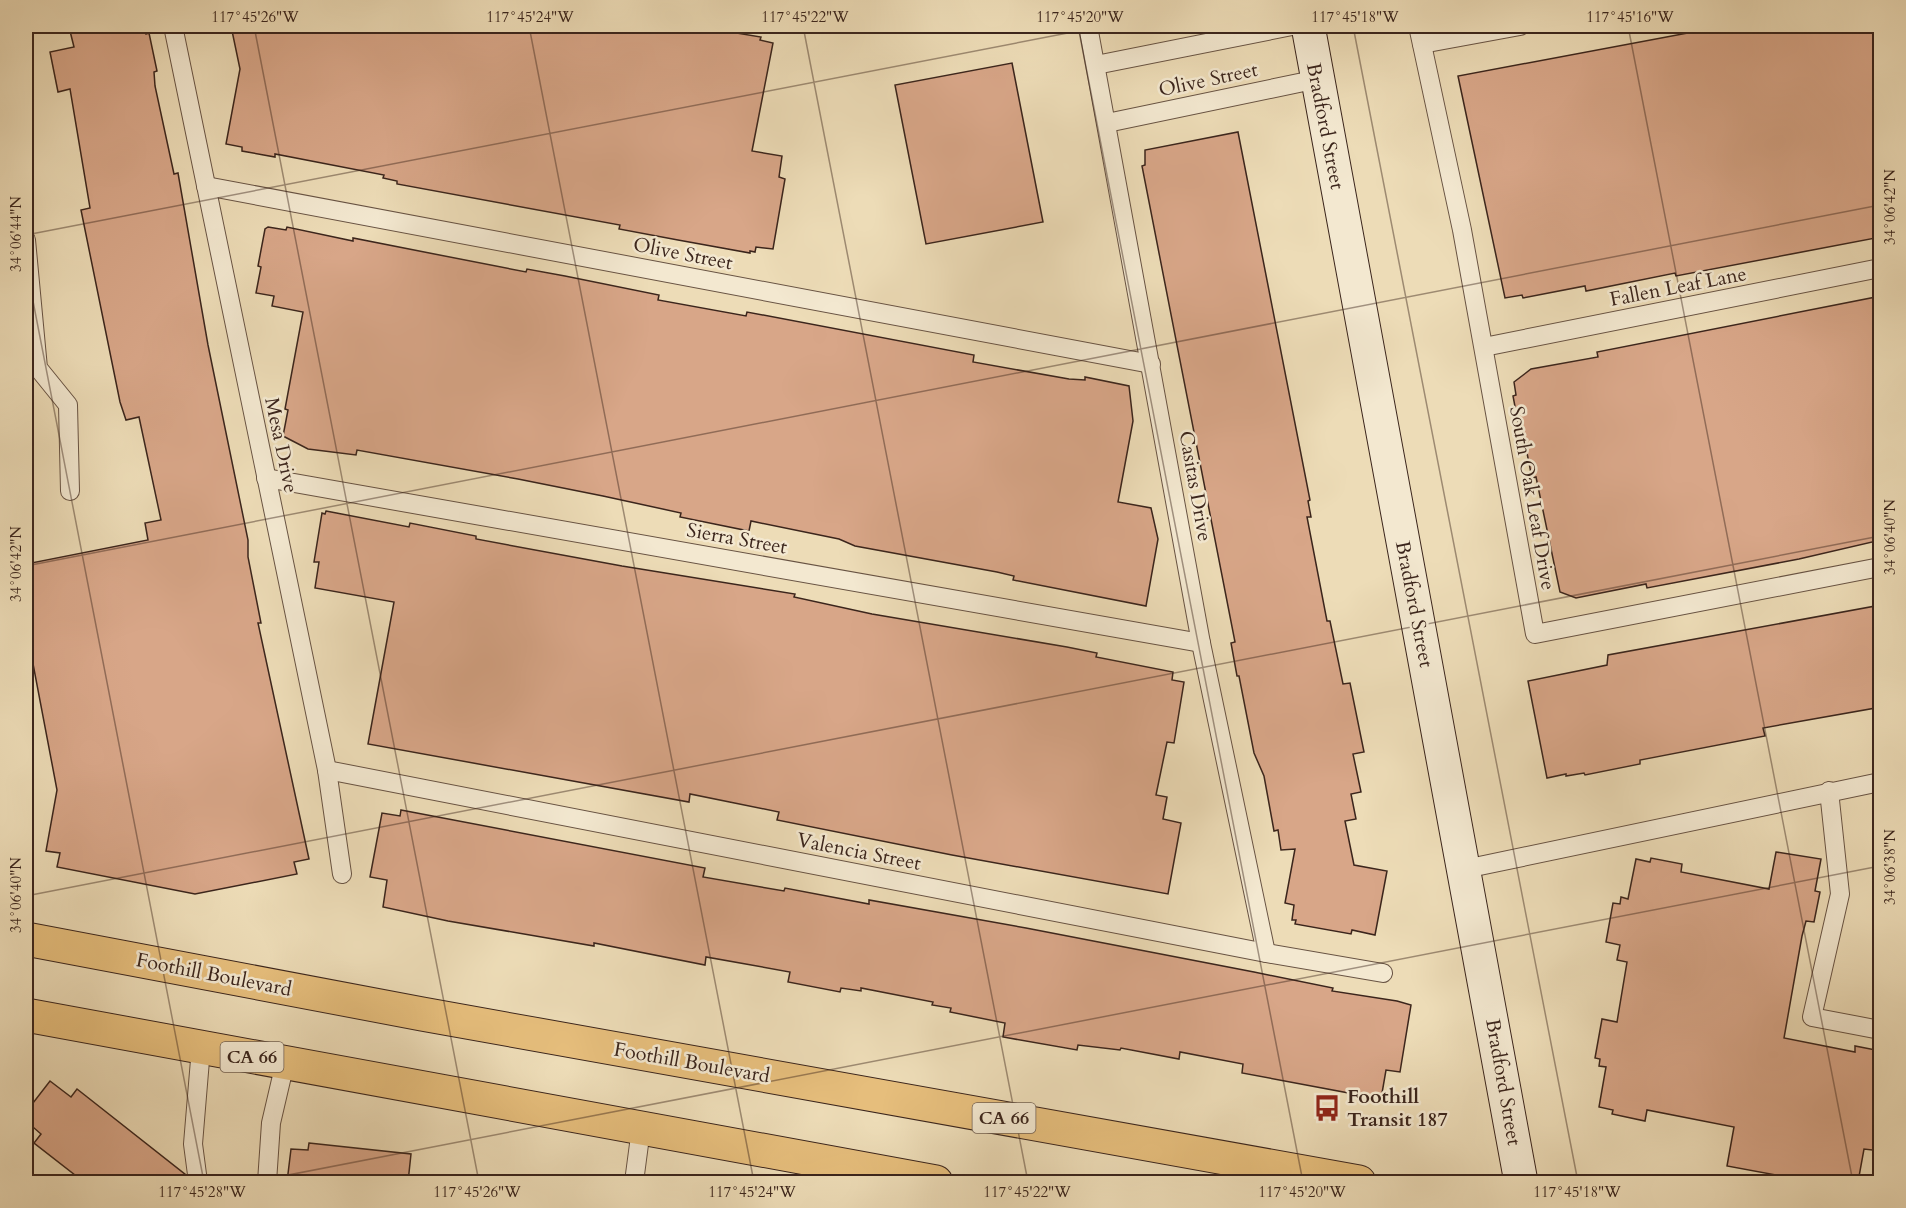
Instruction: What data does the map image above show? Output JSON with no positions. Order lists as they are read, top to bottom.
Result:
{
  "streets": {
    "main road": ["Foothill Boulevard", "CA 66"],
    "street": ["Bradford Street"],
    "lane": [
      "Olive Street",
      "Fallen Leaf Lane",
      "Mesa Drive",
      "Casitas Drive",
      "South Oak Leaf Drive",
      "Sierra Street",
      "Valencia Street"
    ]
  },
  "crossings": [
    ["Olive Street", "Bradford Street"],
    ["Olive Street", "Mesa Drive"],
    ["Olive Street", "Casitas Drive"],
    ["Fallen Leaf Lane", "South Oak Leaf Drive"],
    ["Mesa Drive", "Sierra Street"],
    ["Mesa Drive", "Valencia Street"],
    ["Casitas Drive", "Sierra Street"],
    ["Casitas Drive", "Valencia Street"]
  ],
  "places": {
    "bus stop": ["Foothill Transit 187"]
  },
  "coordinates": [
    "117°45'26\"W",
    "117°45'24\"W",
    "117°45'22\"W",
    "117°45'20\"W",
    "117°45'18\"W",
    "117°45'16\"W",
    "34°06'42\"N",
    "34°06'44\"N",
    "34°06'40\"N",
    "34°06'38\"N",
    "117°45'28\"W"
  ]
}
